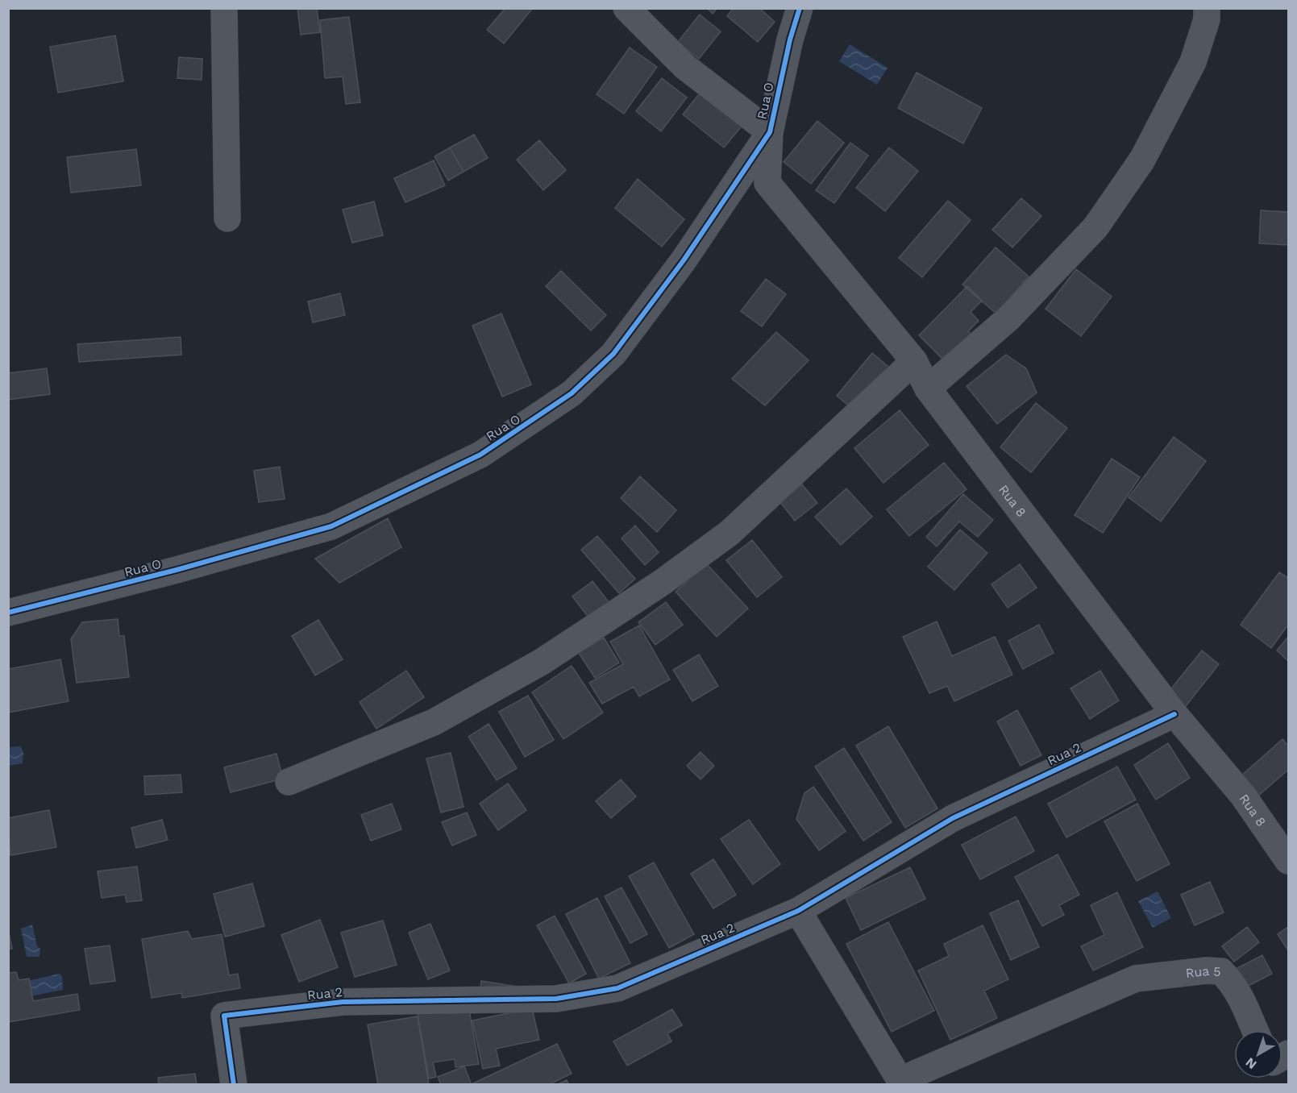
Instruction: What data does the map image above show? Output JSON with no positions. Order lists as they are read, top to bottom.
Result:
{
  "streets": {
    "street": [
      "Rua O",
      "Rua 8",
      "Rua 2",
      "Rua 5"
    ]
  },
  "crossings": [
    ["Rua O", "Rua 8"],
    ["Rua 8", "Rua 2"]
  ],
  "north": "bottom left"
}
